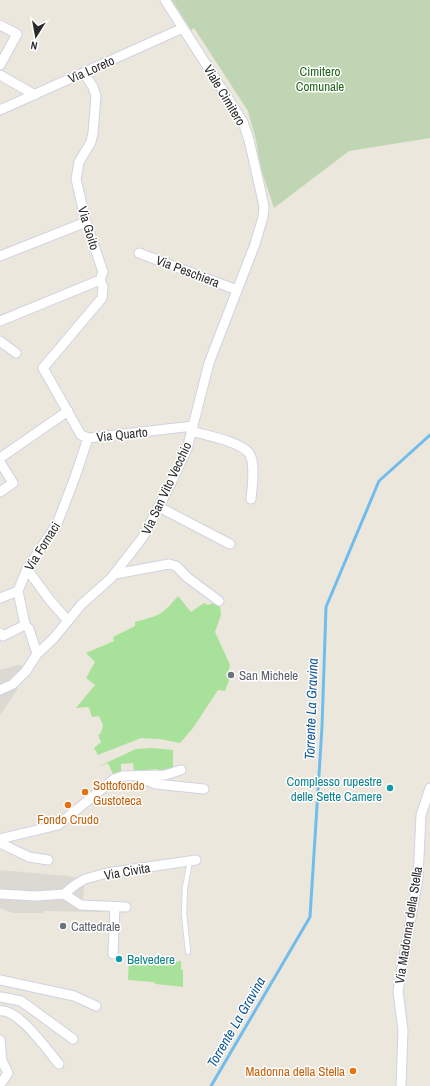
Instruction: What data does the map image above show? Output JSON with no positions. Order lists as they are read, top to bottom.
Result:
{
  "streets": {
    "street": [
      "Via Loreto",
      "Viale Cimitero",
      "Via Goito",
      "Via Peschiera",
      "Via Quarto",
      "Via San Vito Vecchio",
      "Via Fornaci",
      "Via Civita",
      "Via Madonna della Stella"
    ]
  },
  "crossings": [
    ["Via Loreto", "Viale Cimitero"],
    ["Via Loreto", "Via Goito"],
    ["Viale Cimitero", "Via San Vito Vecchio"],
    ["Via Goito", "Via Quarto"],
    ["Via Peschiera", "Via San Vito Vecchio"],
    ["Via Quarto", "Via San Vito Vecchio"],
    ["Via Quarto", "Via Fornaci"]
  ],
  "water": ["Torrente La Gravina"],
  "parks": ["Cimitero Comunale"],
  "places": [
    "San Michele",
    "Complesso rupestre delle Sette Camere",
    "Sottofondo Gustoteca",
    "Fondo Crudo",
    "Cattedrale",
    "Belvedere",
    "Madonna della Stella"
  ],
  "north": "bottom"
}
